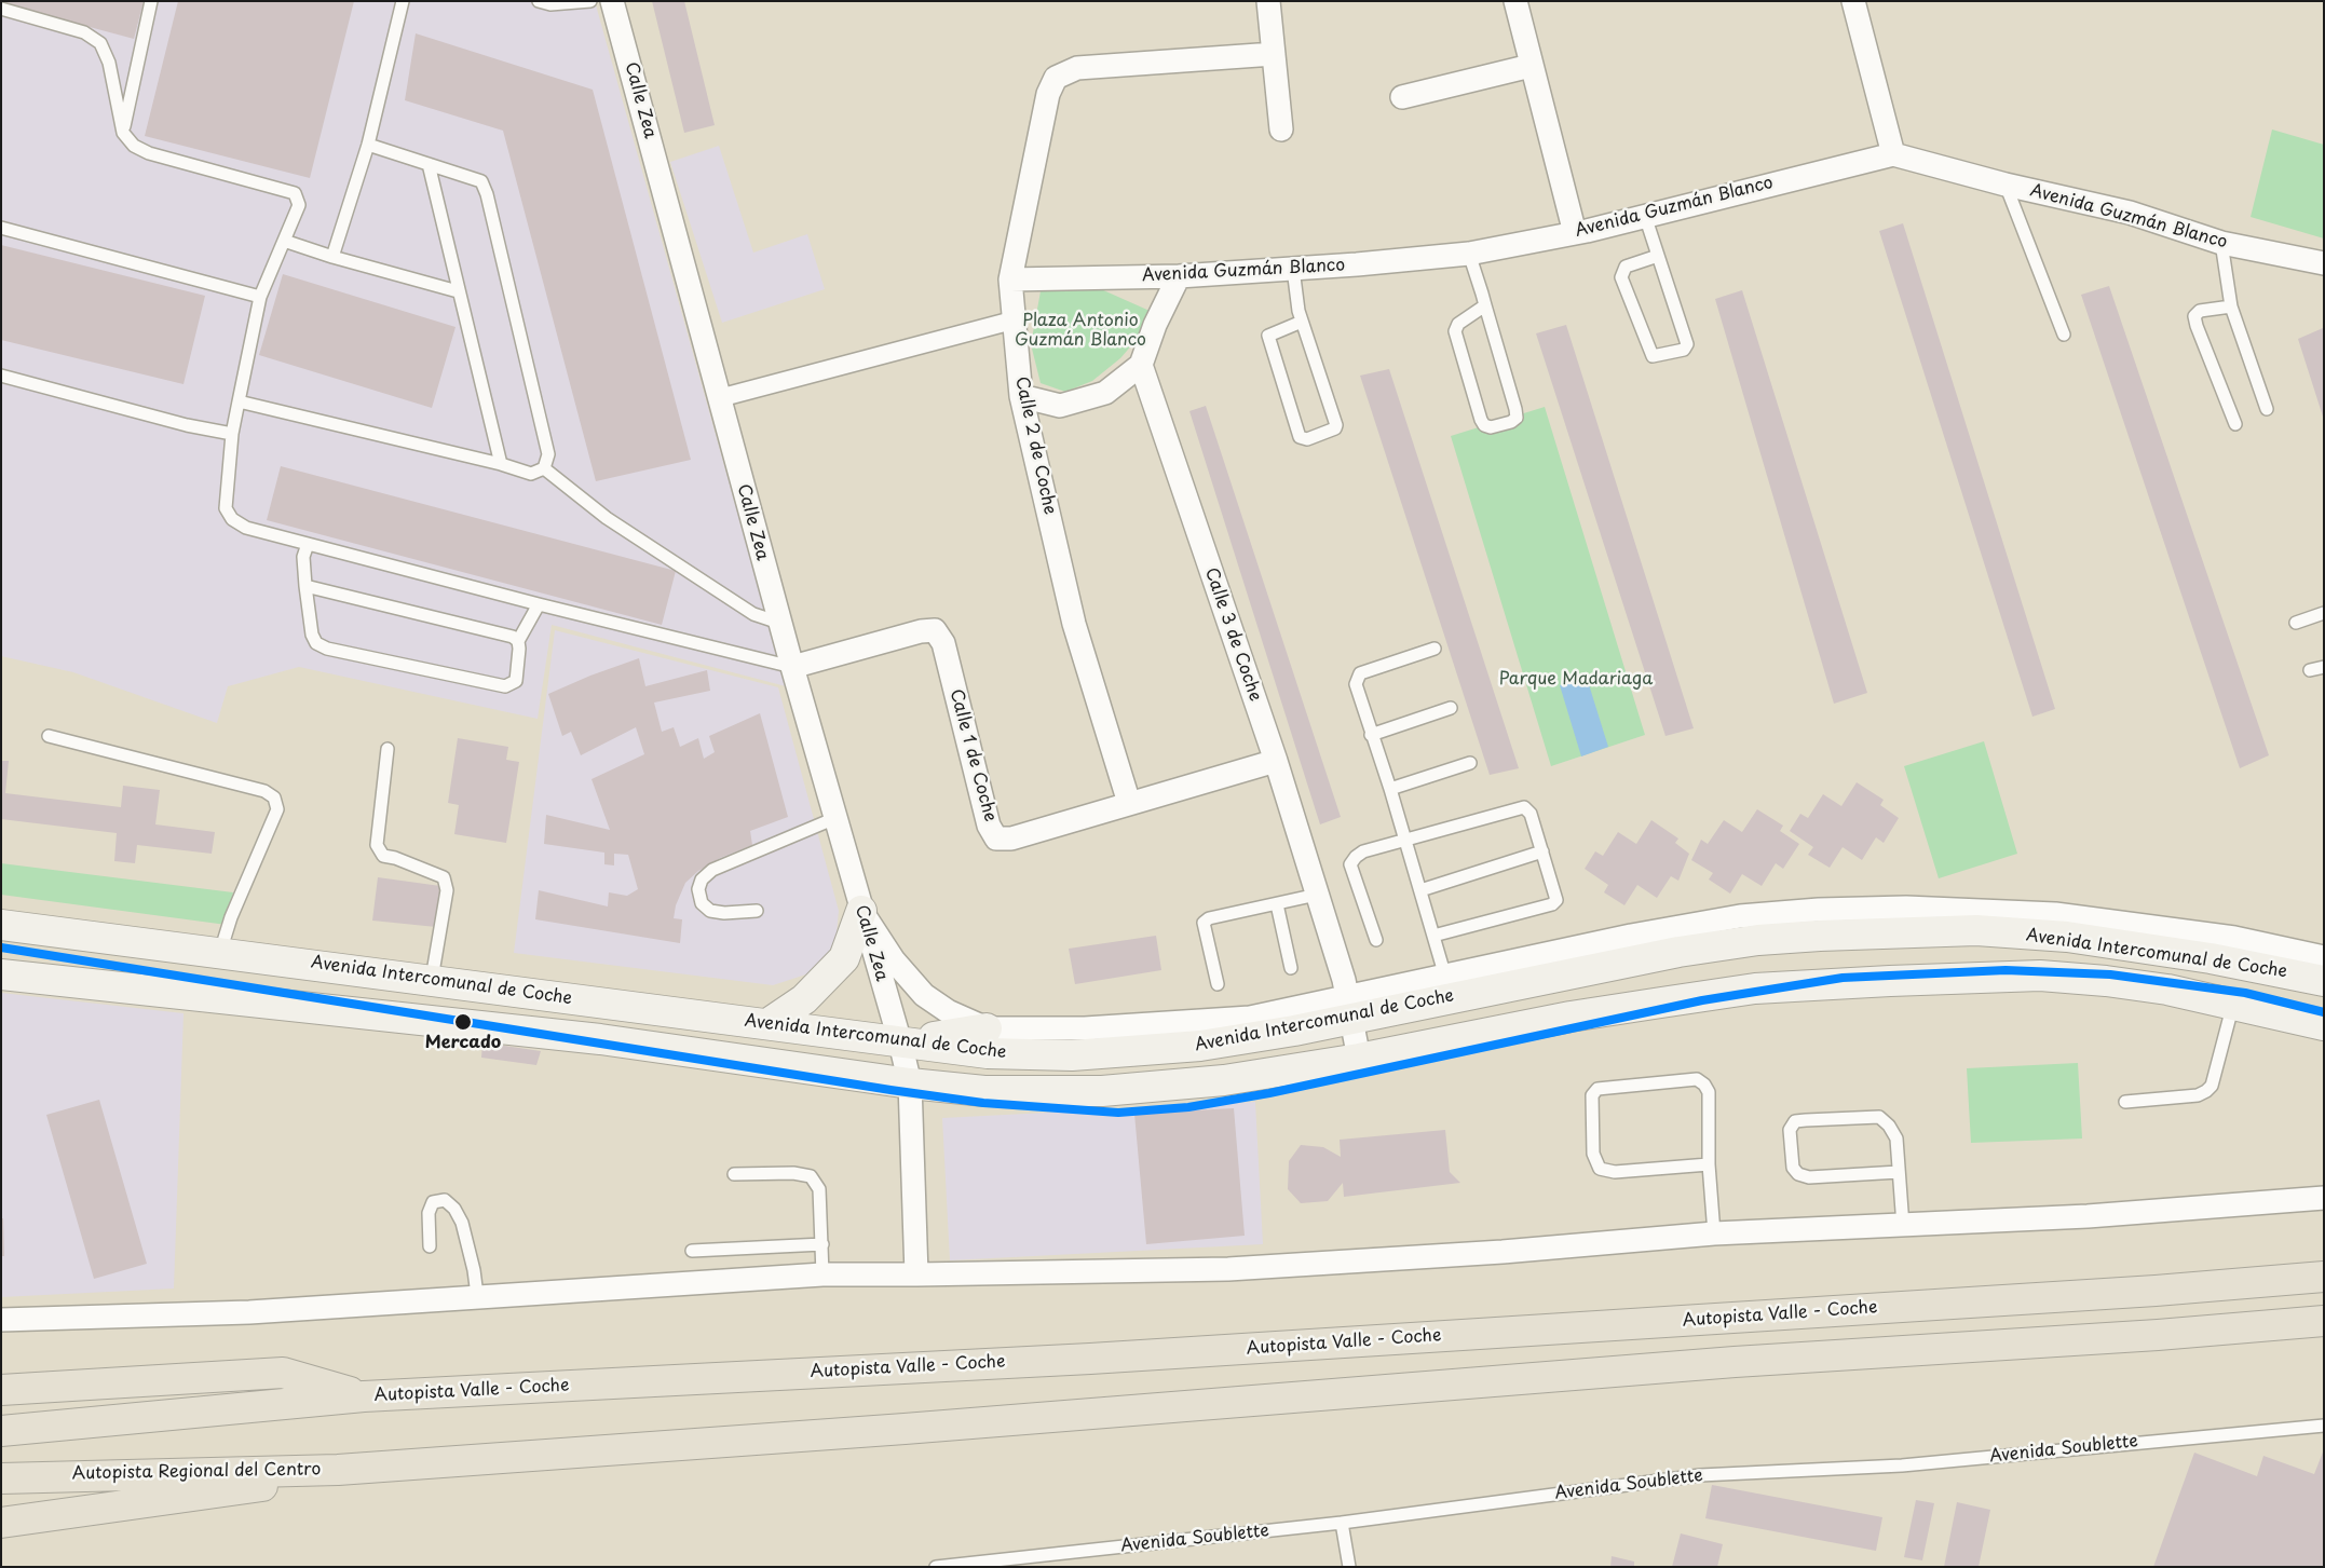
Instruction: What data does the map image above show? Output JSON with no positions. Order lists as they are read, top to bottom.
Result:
{
  "streets": {
    "highway": ["Autopista Valle - Coche", "Autopista Regional del Centro"],
    "main road": ["Avenida Intercomunal de Coche"],
    "street": [
      "Calle Zea",
      "Avenida Guzmán Blanco",
      "Calle 2 de Coche",
      "Calle 3 de Coche",
      "Calle 1 de Coche"
    ],
    "lane": ["Avenida Soublette"]
  },
  "crossings": [
    ["Calle Zea", "Calle 1 de Coche"],
    ["Calle Zea", "Avenida Intercomunal de Coche"],
    ["Avenida Guzmán Blanco", "Calle 2 de Coche"],
    ["Calle 2 de Coche", "Calle 1 de Coche"],
    ["Calle 3 de Coche", "Calle 1 de Coche"],
    ["Calle 3 de Coche", "Avenida Intercomunal de Coche"]
  ],
  "parks": ["Plaza Antonio Guzmán Blanco", "Parque Madariaga"],
  "places": ["Mercado"]
}
